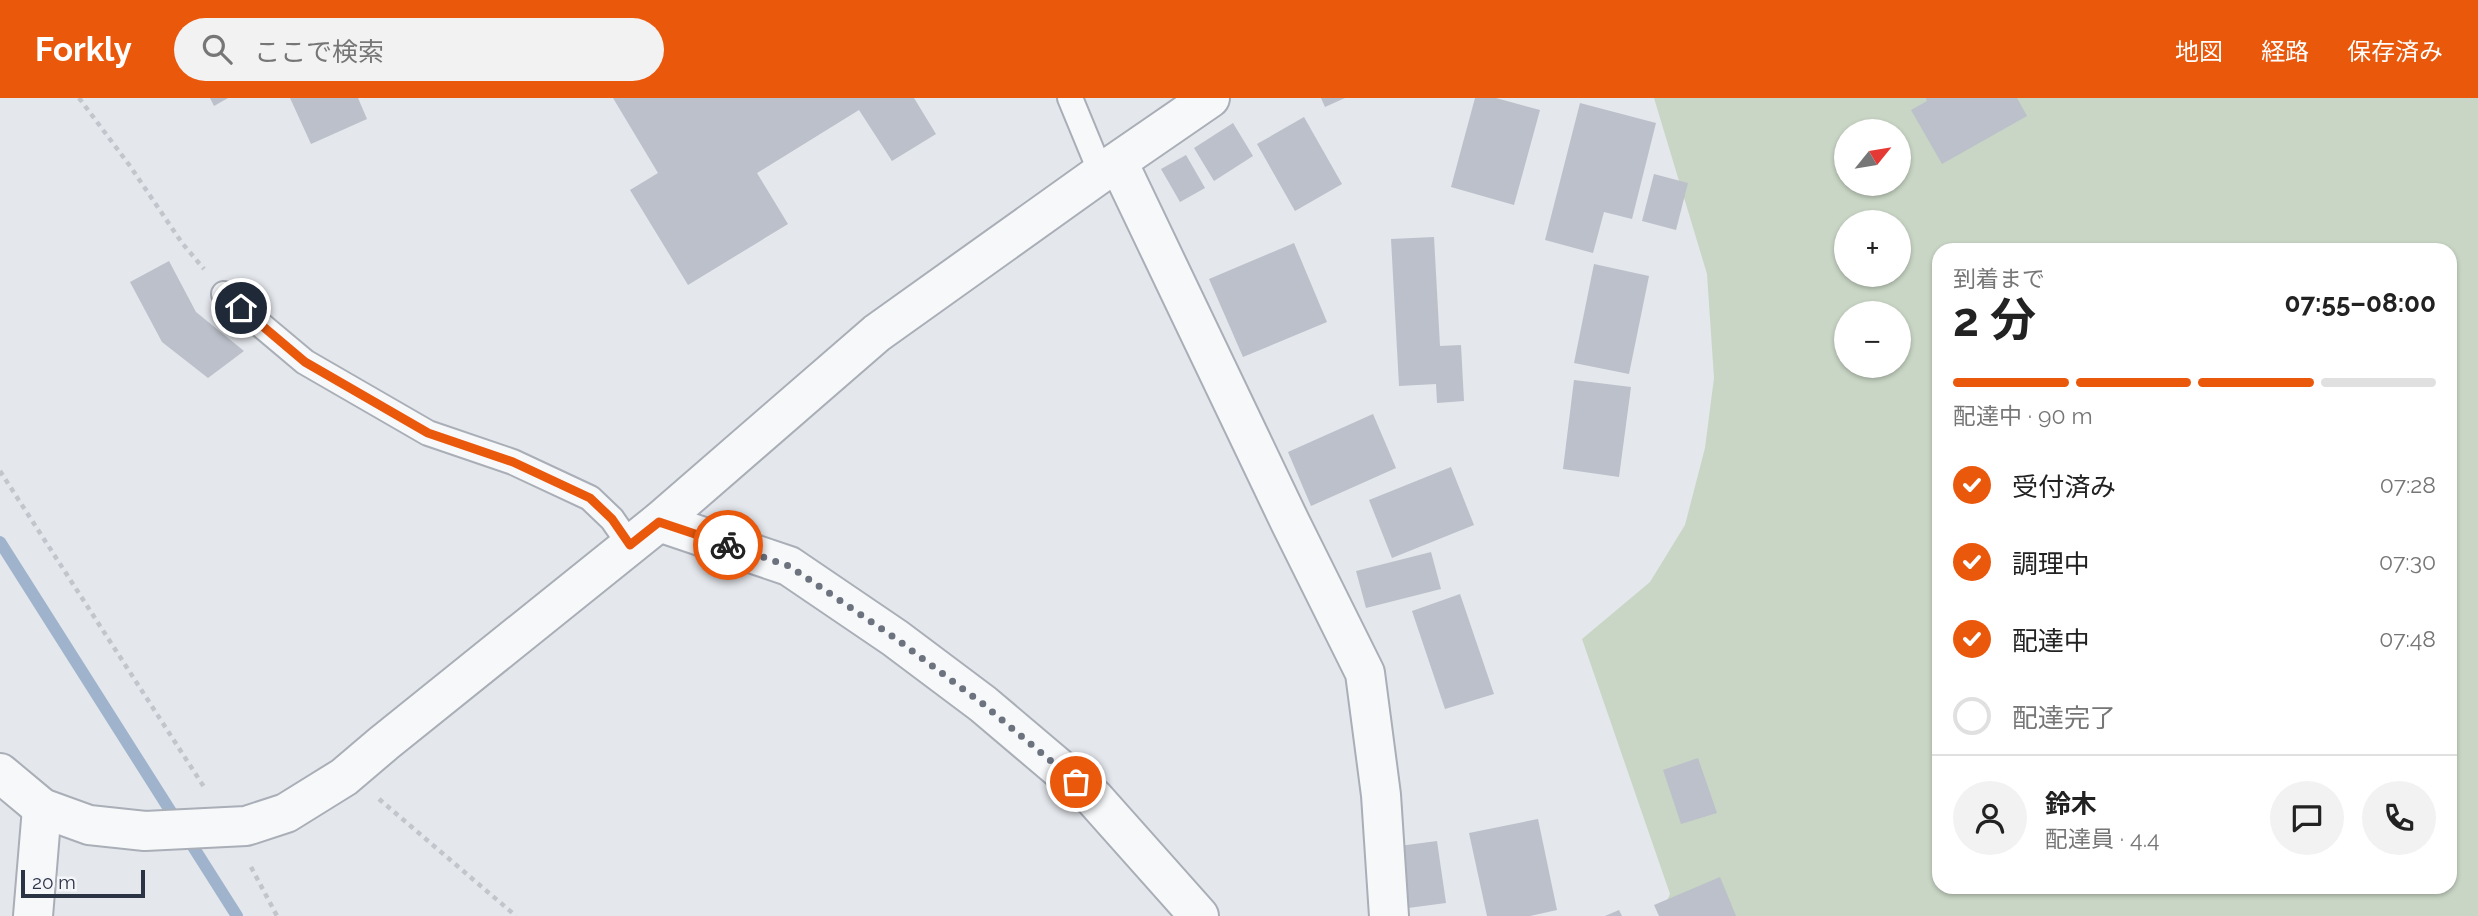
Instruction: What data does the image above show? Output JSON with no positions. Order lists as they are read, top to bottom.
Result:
{
  "scale_bar": "20 m",
  "north": "top right",
  "page": {
    "header": "Forkly",
    "search": "ここで検索",
    "nav": ["地図", "経路", "保存済み"],
    "map_buttons": ["+", "−"],
    "heading": ["2 分", "到着まで", "07:55–08:00"],
    "panel": ["鈴木", "配達員 · 4.4"],
    "bar": "配達中 · 90 m",
    "list": [
      ["受付済み", "07:28"],
      ["調理中", "07:30"],
      ["配達中", "07:48"],
      "配達完了"
    ],
    "scale": "20 m"
  }
}
